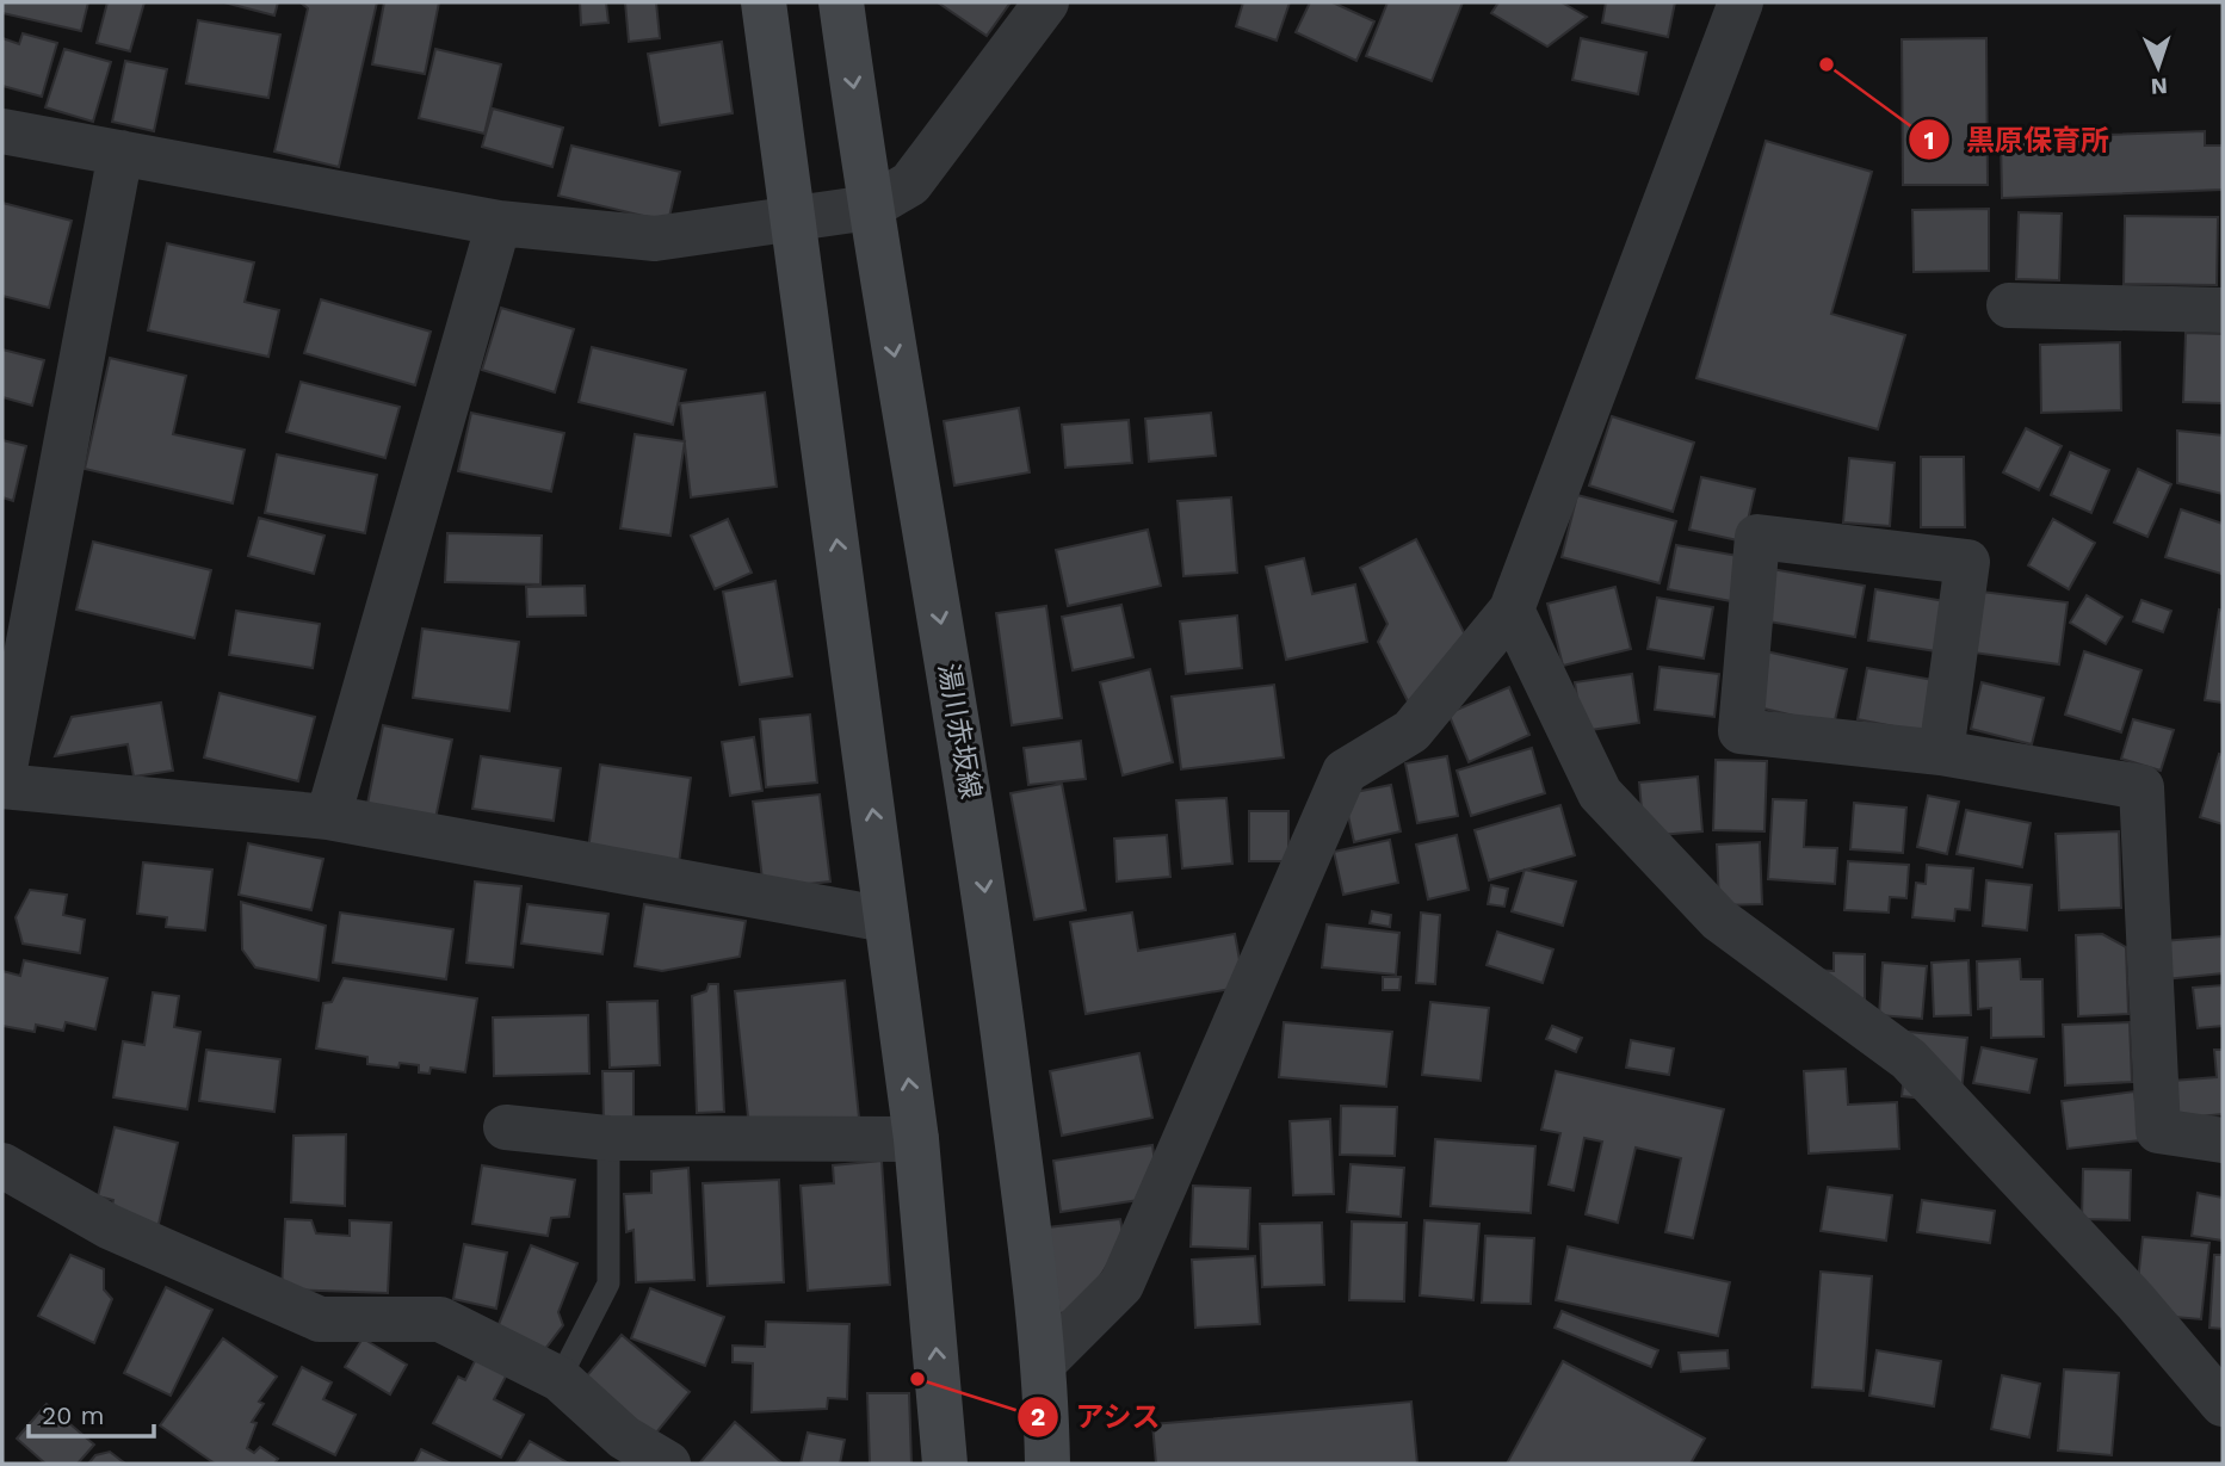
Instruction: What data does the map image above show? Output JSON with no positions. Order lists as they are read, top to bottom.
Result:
{
  "streets": {
    "main road": ["湯川赤坂線"]
  },
  "places": ["黒原保育所", "アシス"],
  "scale_bar": "20 m",
  "north": "bottom"
}
